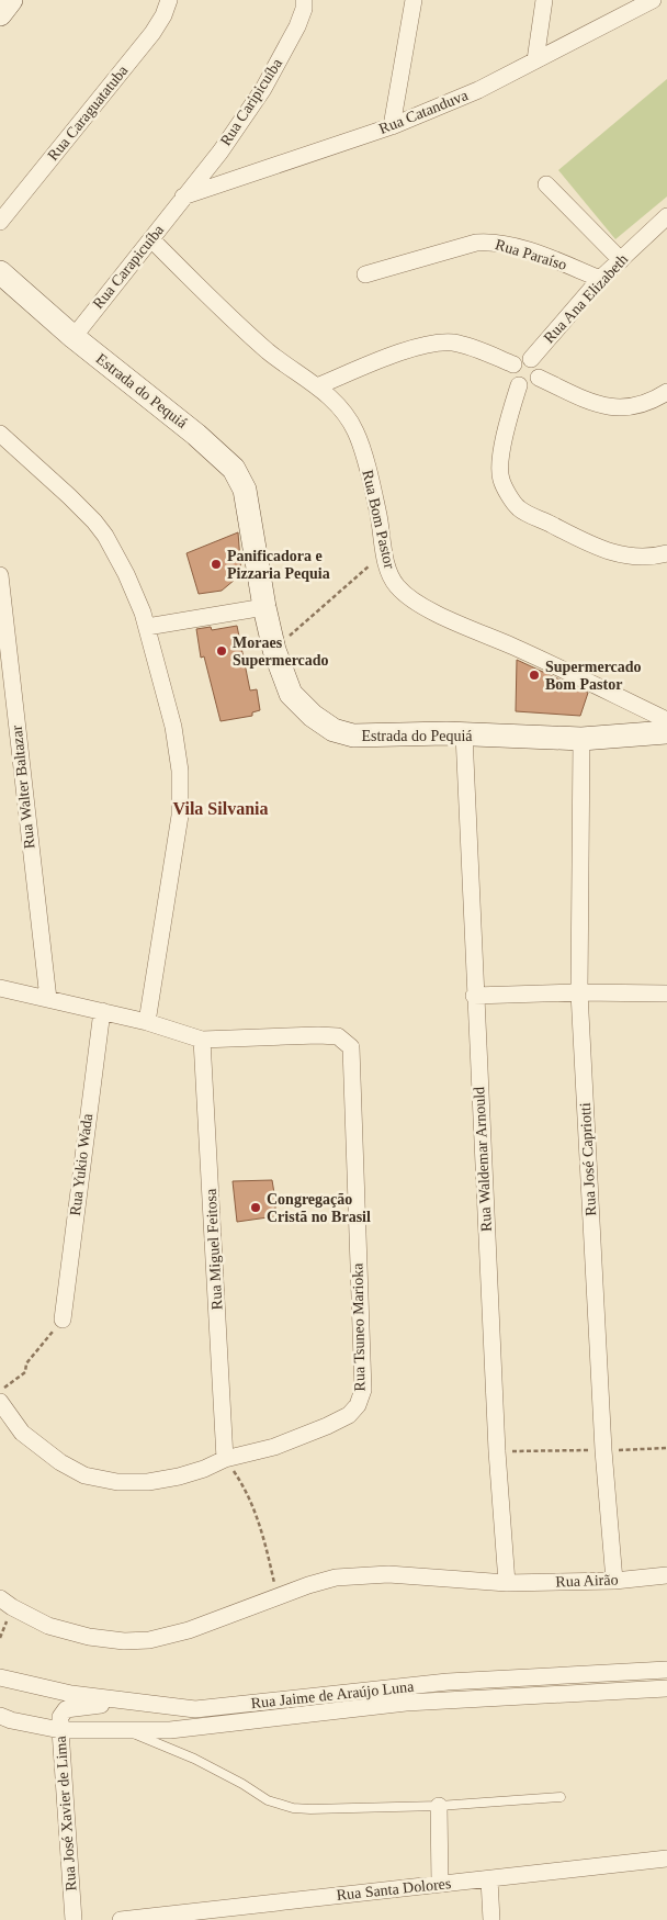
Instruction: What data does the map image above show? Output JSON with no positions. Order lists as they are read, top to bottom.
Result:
{
  "streets": {
    "main road": ["Estrada do Pequiá"],
    "street": [
      "Rua Caripicuíba",
      "Rua Catanduva",
      "Rua Caraguatatuba",
      "Rua Paraíso",
      "Rua Carapicuíba",
      "Rua Ana Elizabeth",
      "Rua Bom Pastor",
      "Rua Walter Baltazar",
      "Rua Waldemar Arnould",
      "Rua José Capriotti",
      "Rua Yukio Wada",
      "Rua Miguel Feitosa",
      "Rua Tsuneo Marioka",
      "Rua Airão",
      "Rua Jaime de Araújo Luna",
      "Rua José Xavier de Lima",
      "Rua Santa Dolores"
    ]
  },
  "crossings": [
    ["Rua Caripicuíba", "Rua Catanduva"],
    ["Rua Caripicuíba", "Rua Carapicuíba"],
    ["Rua Catanduva", "Rua Carapicuíba"],
    ["Rua Paraíso", "Rua Ana Elizabeth"],
    ["Rua Carapicuíba", "Estrada do Pequiá"],
    ["Rua Carapicuíba", "Rua Bom Pastor"],
    ["Estrada do Pequiá", "Rua Waldemar Arnould"],
    ["Estrada do Pequiá", "Rua José Capriotti"],
    ["Rua Waldemar Arnould", "Rua Airão"],
    ["Rua José Capriotti", "Rua Airão"],
    ["Rua Miguel Feitosa", "Rua Tsuneo Marioka"],
    ["Rua Jaime de Araújo Luna", "Rua José Xavier de Lima"]
  ],
  "districts": ["Vila Silvania"],
  "places": [
    "Panificadora e Pizzaria Pequia",
    "Moraes Supermercado",
    "Supermercado Bom Pastor",
    "Congregação Cristã no Brasil"
  ]
}
